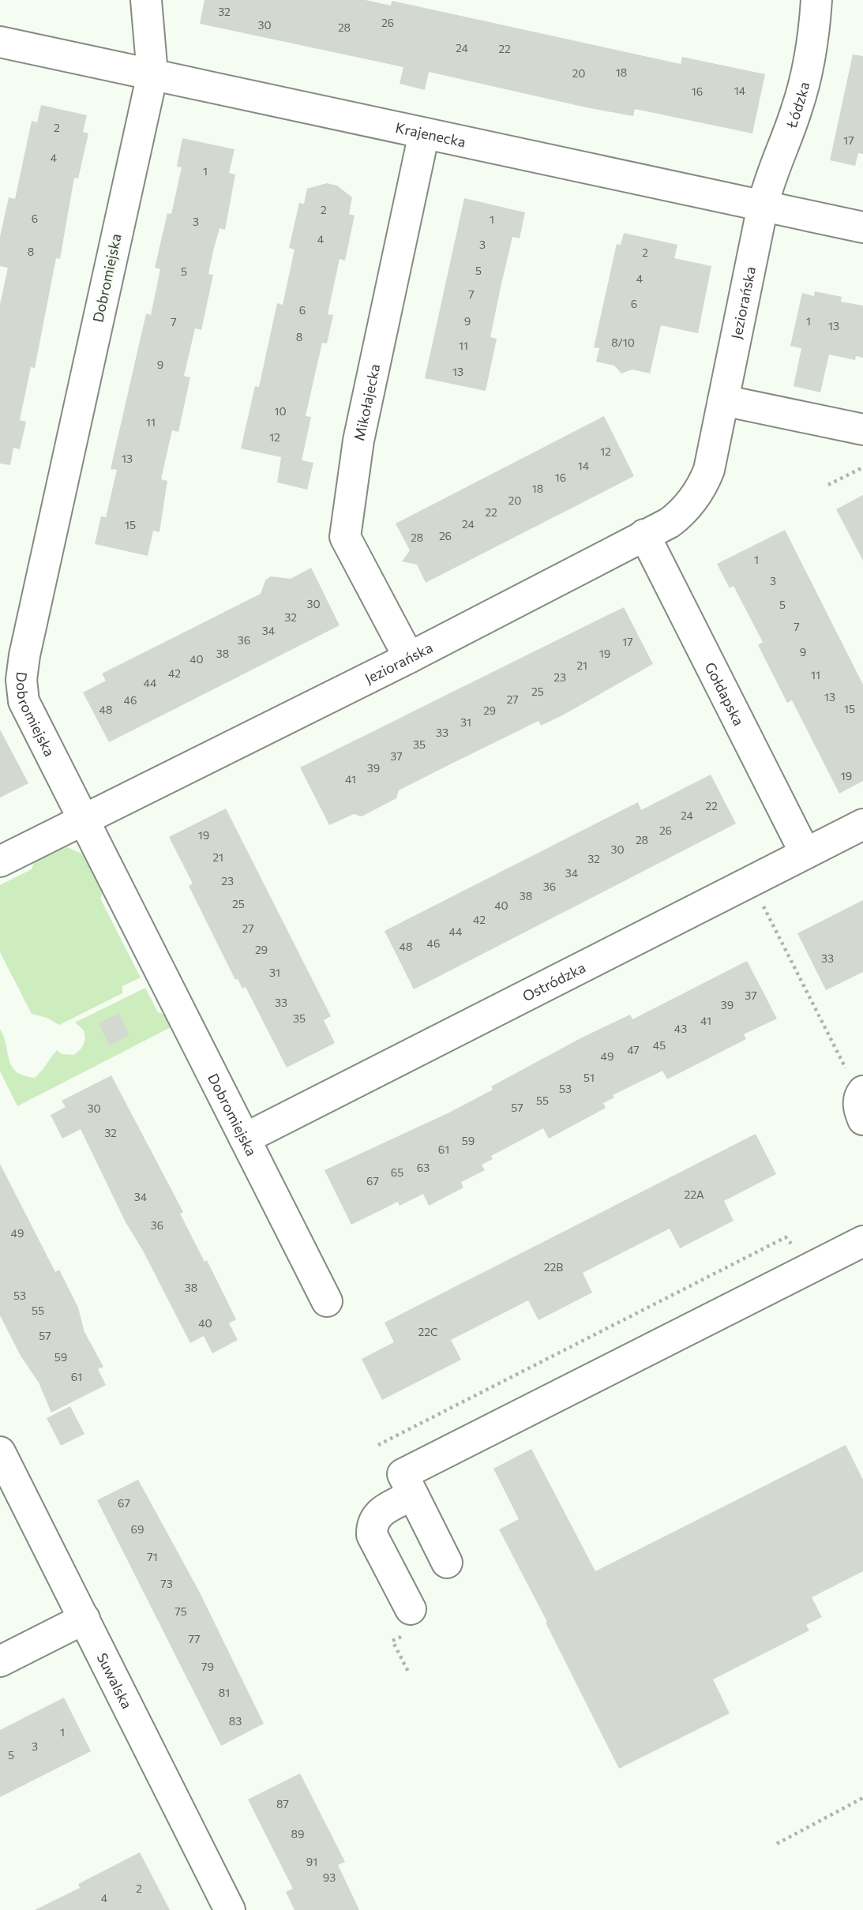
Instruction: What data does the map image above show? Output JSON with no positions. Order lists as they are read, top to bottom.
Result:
{
  "streets": {
    "street": [
      "Łódzka",
      "Krajenecka",
      "Dobromiejska",
      "Jeziorańska",
      "Mikołajecka",
      "Gołdapska",
      "Ostródzka",
      "Suwalska"
    ]
  },
  "crossings": [
    ["Łódzka", "Krajenecka"],
    ["Łódzka", "Jeziorańska"],
    ["Krajenecka", "Dobromiejska"],
    ["Krajenecka", "Jeziorańska"],
    ["Krajenecka", "Mikołajecka"],
    ["Dobromiejska", "Jeziorańska"],
    ["Dobromiejska", "Ostródzka"],
    ["Jeziorańska", "Mikołajecka"],
    ["Jeziorańska", "Gołdapska"],
    ["Gołdapska", "Ostródzka"]
  ],
  "house_numbers": [
    "32",
    "26",
    "30",
    "28",
    "24",
    "22",
    "18",
    "20",
    "14",
    "16",
    "2",
    "17",
    "4",
    "1",
    "2",
    "6",
    "1",
    "3",
    "4",
    "3",
    "8",
    "2",
    "5",
    "5",
    "4",
    "7",
    "6",
    "6",
    "9",
    "1",
    "7",
    "13",
    "8",
    "8/10",
    "11",
    "9",
    "13",
    "10",
    "11",
    "12",
    "12",
    "13",
    "14",
    "16",
    "18",
    "20",
    "22",
    "24",
    "15",
    "26",
    "28",
    "1",
    "3",
    "30",
    "5",
    "32",
    "7",
    "34",
    "36",
    "17",
    "9",
    "38",
    "19",
    "40",
    "21",
    "42",
    "11",
    "23",
    "44",
    "25",
    "13",
    "27",
    "46",
    "15",
    "48",
    "29",
    "31",
    "33",
    "35",
    "37",
    "39",
    "19",
    "41",
    "22",
    "24",
    "26",
    "19",
    "28",
    "30",
    "21",
    "32",
    "34",
    "23",
    "36",
    "38",
    "25",
    "40",
    "42",
    "27",
    "44",
    "46",
    "48",
    "29",
    "33",
    "31",
    "37",
    "33",
    "39",
    "35",
    "41",
    "43",
    "45",
    "47",
    "49",
    "51",
    "53",
    "55",
    "57",
    "30",
    "32",
    "59",
    "61",
    "63",
    "65",
    "67",
    "22A",
    "34",
    "36",
    "49",
    "22B",
    "38",
    "53",
    "55",
    "40",
    "22C",
    "57",
    "59",
    "61",
    "67",
    "69",
    "71",
    "73",
    "75",
    "77",
    "79",
    "81",
    "83",
    "1",
    "3",
    "5",
    "87",
    "89",
    "91",
    "93",
    "2",
    "4"
  ]
}
